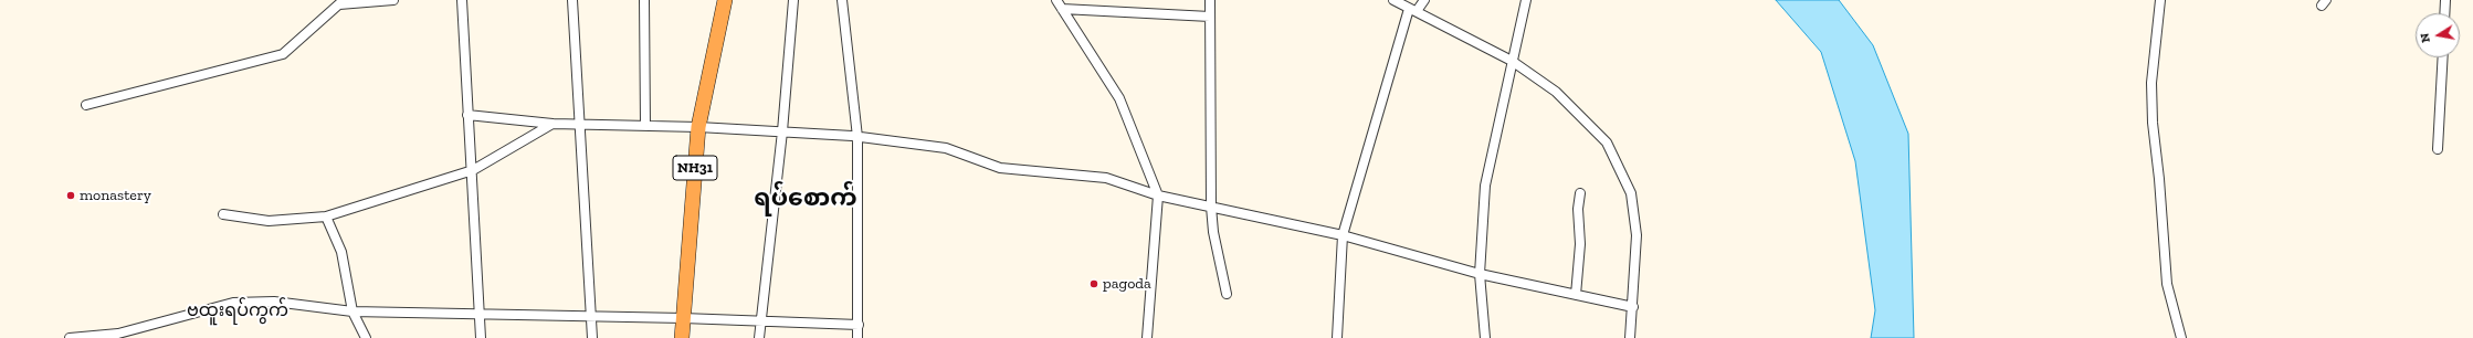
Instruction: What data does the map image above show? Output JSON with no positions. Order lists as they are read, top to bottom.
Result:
{
  "streets": {
    "highway": ["NH31"]
  },
  "districts": ["ရပ်စောက်", "ဗထူးရပ်ကွက်"],
  "places": ["monastery", "pagoda"],
  "north": "left"
}
